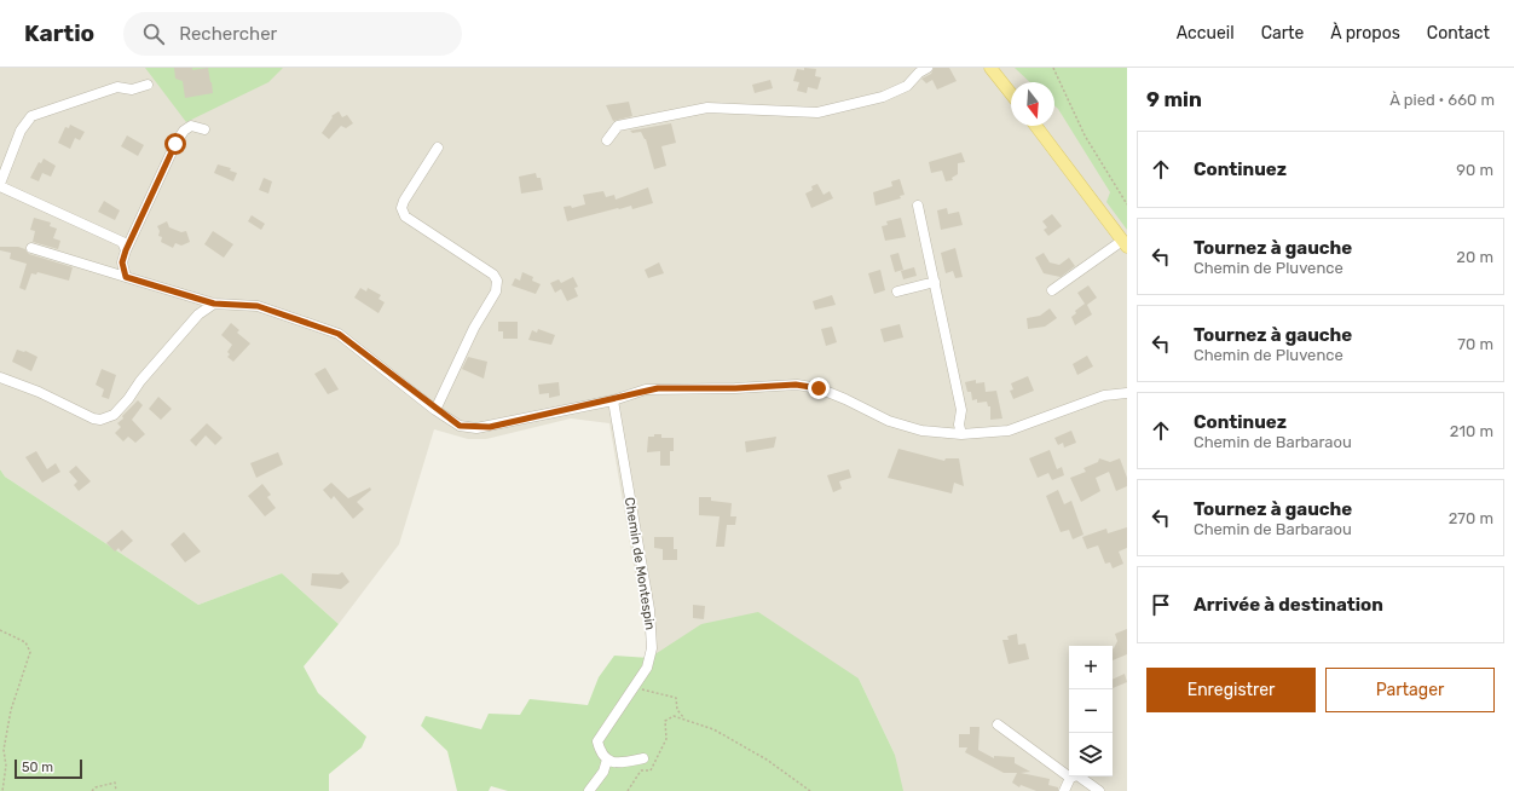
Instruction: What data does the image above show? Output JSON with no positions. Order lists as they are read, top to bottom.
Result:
{
  "streets": {
    "street": ["Chemin de Montespin"]
  },
  "scale_bar": "50 m",
  "north": "bottom",
  "page": {
    "header": "Kartio",
    "search": "Rechercher",
    "nav": [
      "Accueil",
      "Carte",
      "À propos",
      "Contact"
    ],
    "heading": ["9 min", "À pied · 660 m"],
    "list": [
      ["Continuez", "90 m"],
      ["Tournez à gauche", "Chemin de Pluvence", "20 m"],
      ["Tournez à gauche", "Chemin de Pluvence", "70 m"],
      ["Continuez", "Chemin de Barbaraou", "210 m"],
      ["Tournez à gauche", "Chemin de Barbaraou", "270 m"],
      "Arrivée à destination"
    ],
    "map_buttons": ["+", "−"],
    "buttons": ["Enregistrer", "Partager"],
    "scale": "50 m"
  }
}
